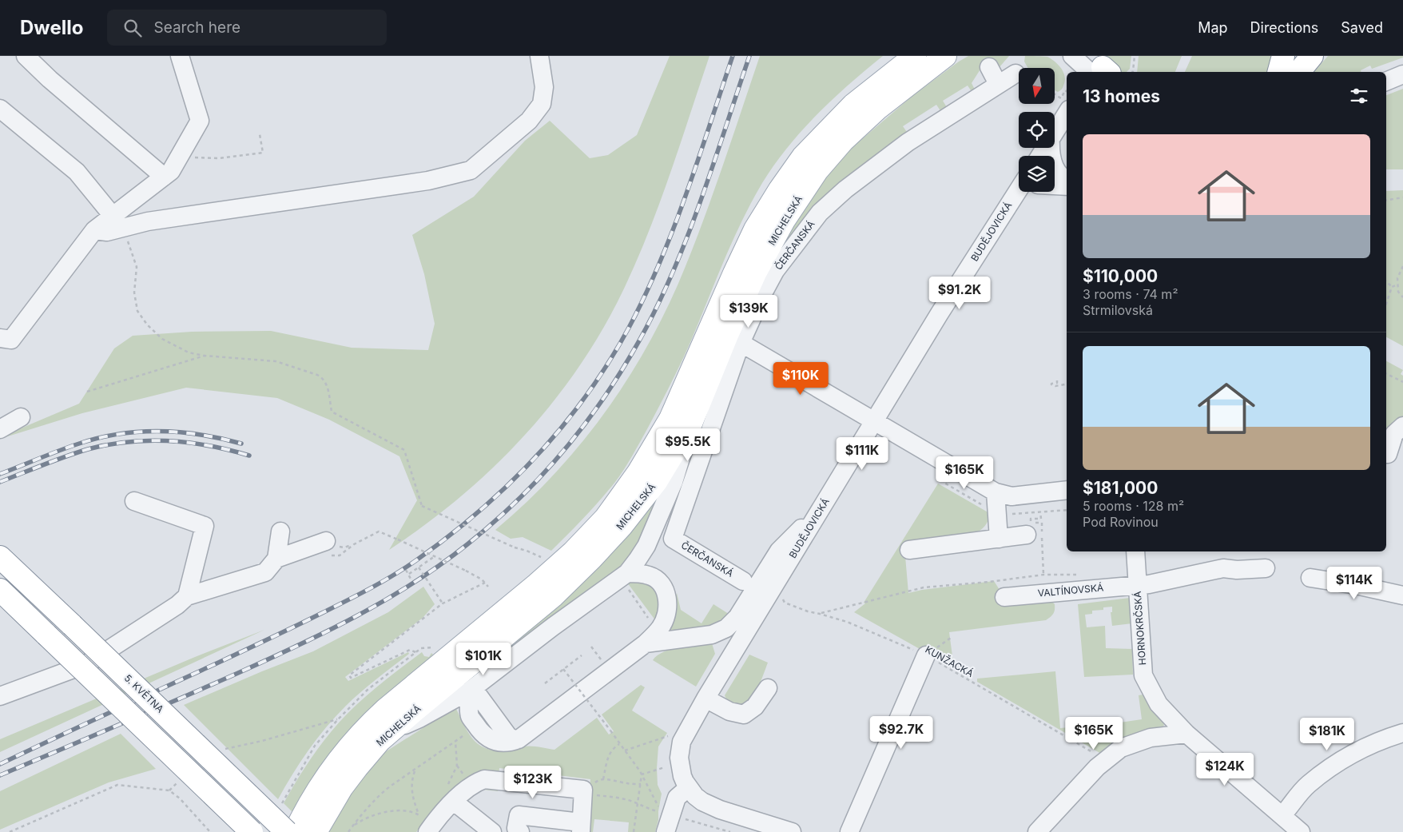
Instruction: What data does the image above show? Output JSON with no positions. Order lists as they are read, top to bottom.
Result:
{
  "streets": {
    "main road": ["MICHELSKÁ", "5. KVĚTNA"],
    "street": [
      "BUDĚJOVICKÁ",
      "ČERČANSKÁ",
      "VALTÍNOVSKÁ",
      "HORNOKRČSKÁ"
    ],
    "path": ["KUNŽACKÁ"]
  },
  "crossings": [
    ["VALTÍNOVSKÁ", "HORNOKRČSKÁ"]
  ],
  "north": "bottom",
  "page": {
    "header": "Dwello",
    "search": "Search here",
    "nav": ["Map", "Directions", "Saved"],
    "heading": "13 homes",
    "list": [
      {
        "name": "$110,000",
        "note": "3 rooms · 74 m² · Strmilovská"
      },
      {
        "name": "$181,000",
        "note": "5 rooms · 128 m² · Pod Rovinou"
      }
    ],
    "price": [
      "$91.2K",
      "$139K",
      "$110K",
      "$95.5K",
      "$111K",
      "$165K",
      "$114K",
      "$101K",
      "$92.7K",
      "$165K",
      "$181K",
      "$124K",
      "$123K"
    ]
  }
}
